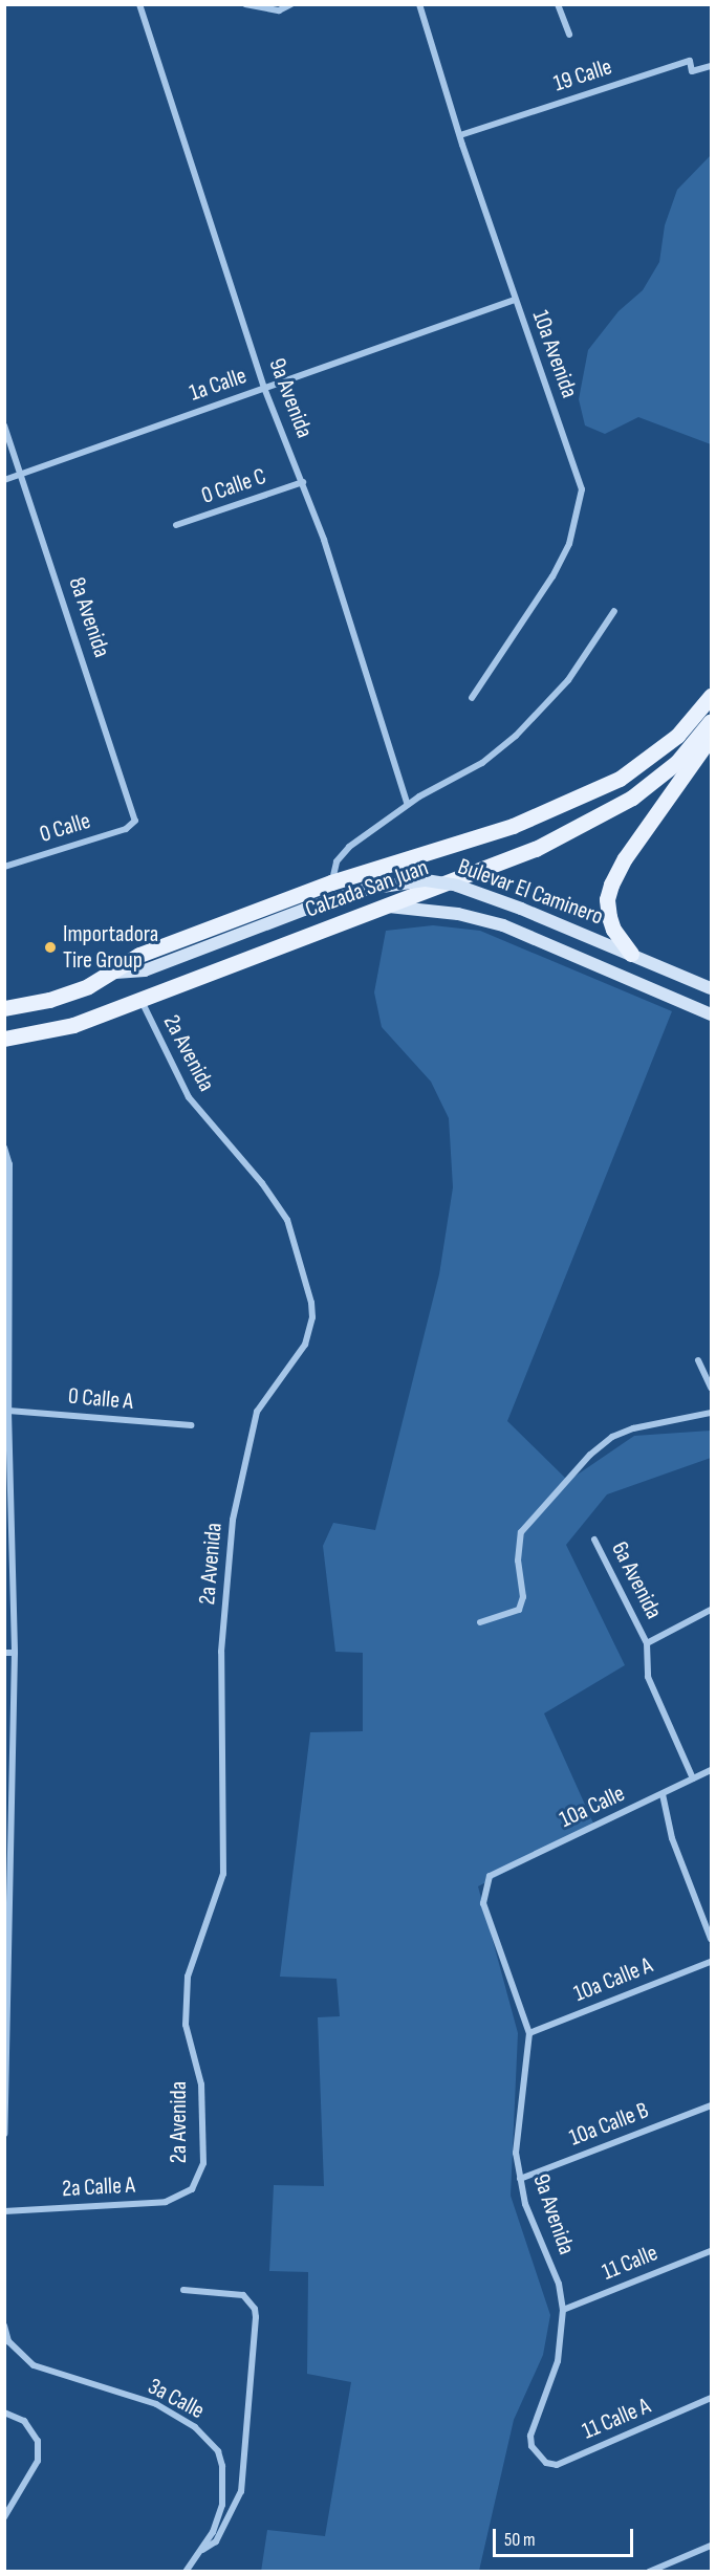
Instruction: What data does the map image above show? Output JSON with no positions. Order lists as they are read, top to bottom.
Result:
{
  "streets": {
    "main road": ["Calzada San Juan", "Bulevar El Caminero"],
    "street": [
      "19 Calle",
      "10a Avenida",
      "1a Calle",
      "9a Avenida",
      "0 Calle C",
      "8a Avenida",
      "0 Calle",
      "2a Avenida",
      "0 Calle A",
      "6a Avenida",
      "10a Calle",
      "10a Calle A",
      "10a Calle B",
      "2a Calle A",
      "11 Calle",
      "3a Calle",
      "11 Calle A"
    ]
  },
  "crossings": [
    ["19 Calle", "10a Avenida"],
    ["10a Avenida", "1a Calle"],
    ["1a Calle", "9a Avenida"],
    ["1a Calle", "8a Avenida"],
    ["9a Avenida", "0 Calle C"],
    ["9a Avenida", "10a Calle"],
    ["9a Avenida", "10a Calle A"],
    ["9a Avenida", "10a Calle B"],
    ["9a Avenida", "11 Calle"],
    ["9a Avenida", "11 Calle A"],
    ["8a Avenida", "0 Calle"],
    ["Calzada San Juan", "Bulevar El Caminero"],
    ["Calzada San Juan", "2a Avenida"],
    ["2a Avenida", "2a Calle A"],
    ["6a Avenida", "10a Calle"]
  ],
  "places": ["Importadora Tire Group"],
  "scale_bar": "50 m"
}
